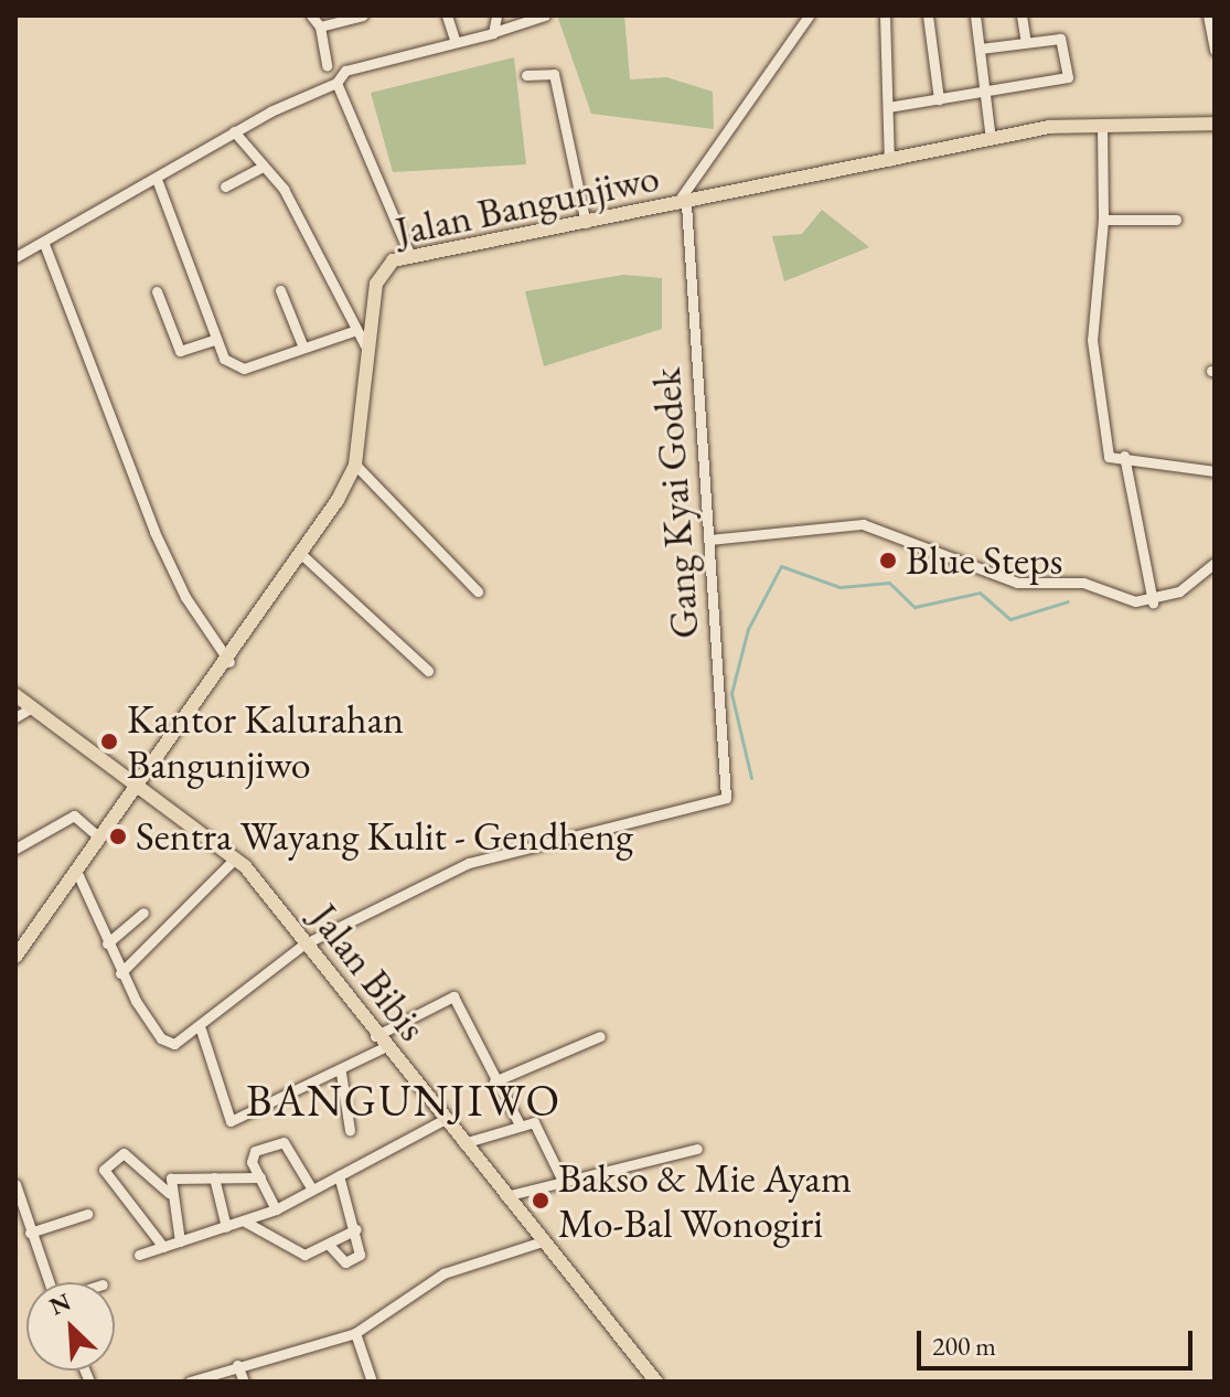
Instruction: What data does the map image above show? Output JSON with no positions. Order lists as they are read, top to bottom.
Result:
{
  "streets": {
    "main road": ["Jalan Bangunjiwo", "Jalan Bibis"],
    "street": ["Gang Kyai Godek"]
  },
  "crossings": [
    ["Jalan Bangunjiwo", "Gang Kyai Godek"],
    ["Jalan Bangunjiwo", "Jalan Bibis"],
    ["Gang Kyai Godek", "Jalan Bibis"]
  ],
  "districts": ["BANGUNJIWO"],
  "places": [
    "Blue Steps",
    "Kantor Kalurahan Bangunjiwo",
    "Sentra Wayang Kulit - Gendheng",
    "Bakso & Mie Ayam Mo-Bal Wonogiri"
  ],
  "scale_bar": "200 m",
  "north": "top left"
}
